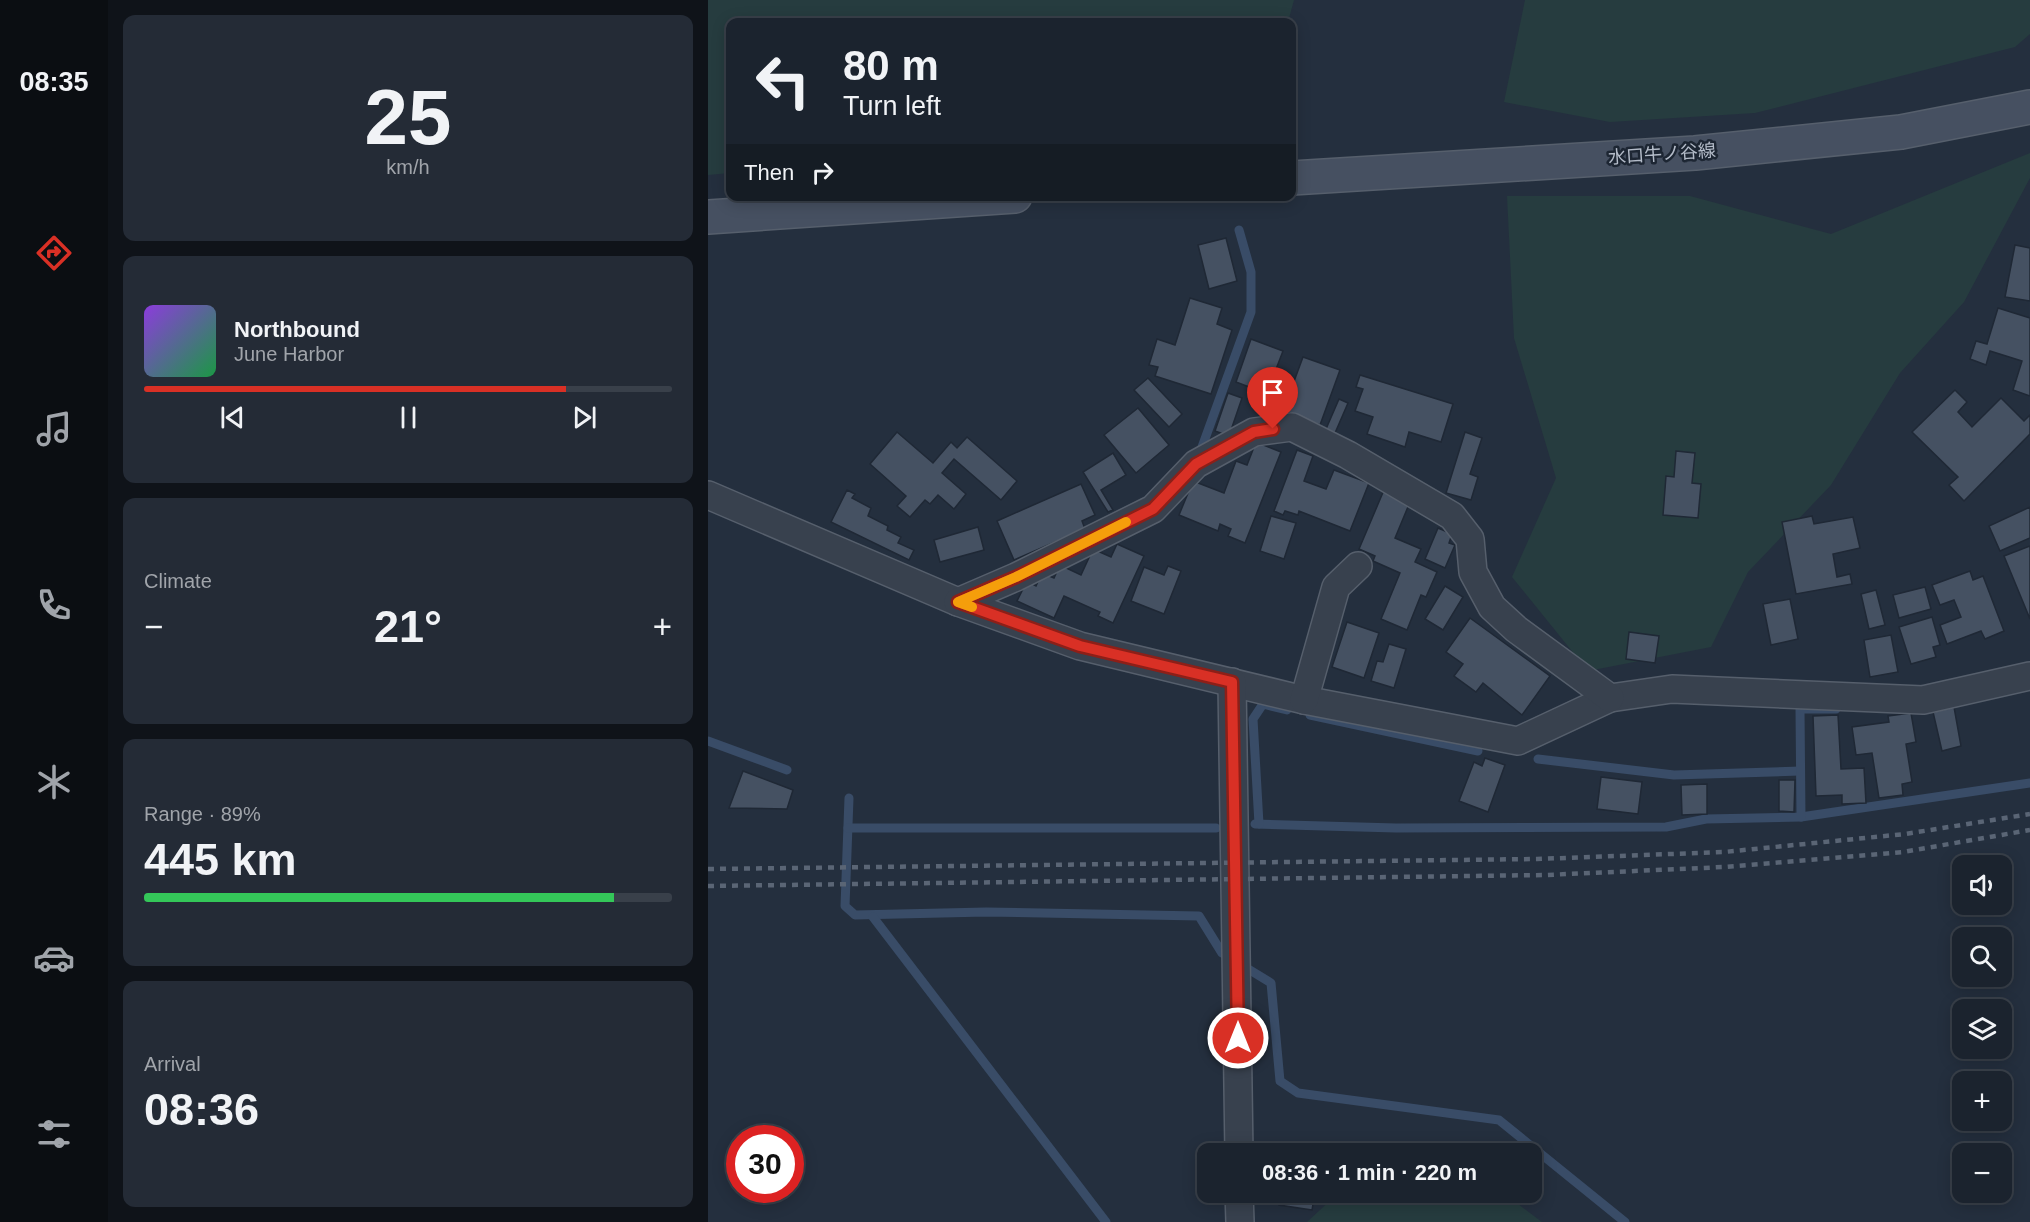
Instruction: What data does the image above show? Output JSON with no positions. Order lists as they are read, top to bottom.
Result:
{
  "streets": {
    "main road": ["水口牛ノ谷線"]
  },
  "page": {
    "tabs": "08:35",
    "tile": [
      ["25", "km/h"],
      "Climate",
      ["Range · 89%", "445 km"],
      ["Arrival", "08:36"]
    ],
    "turn": ["80 m", "Turn left"],
    "then": "Then",
    "song": ["Northbound", "June Harbor"],
    "heat": ["−", "21°", "+"],
    "map_buttons": ["+", "−"],
    "limit": "30",
    "trip": "08:36 · 1 min · 220 m"
  }
}
